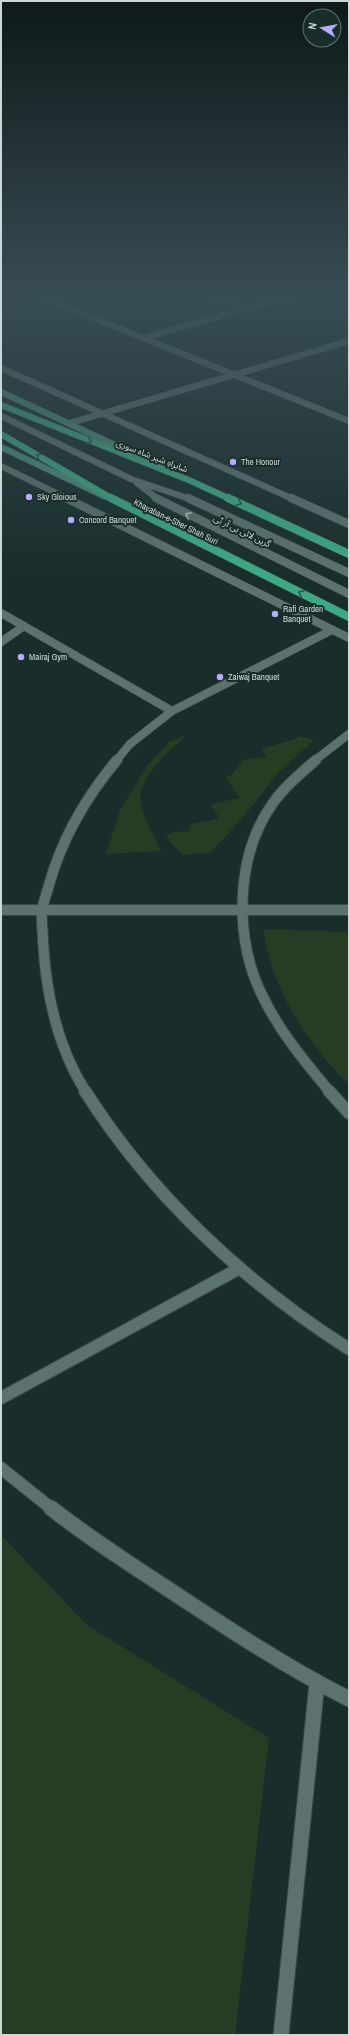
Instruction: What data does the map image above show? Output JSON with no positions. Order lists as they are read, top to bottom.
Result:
{
  "streets": {
    "main road": ["شاہراہِ شیر شاہ سوری", "Khayaban-e-Sher Shah Suri"],
    "street": ["گرین لائن بی آر ٹی"]
  },
  "places": [
    "The Honour",
    "Sky Gloious",
    "Concord Banquet",
    "Rafi Garden Banquet",
    "Mairaj Gym",
    "Zaiwaj Banquet"
  ],
  "north": "left"
}
